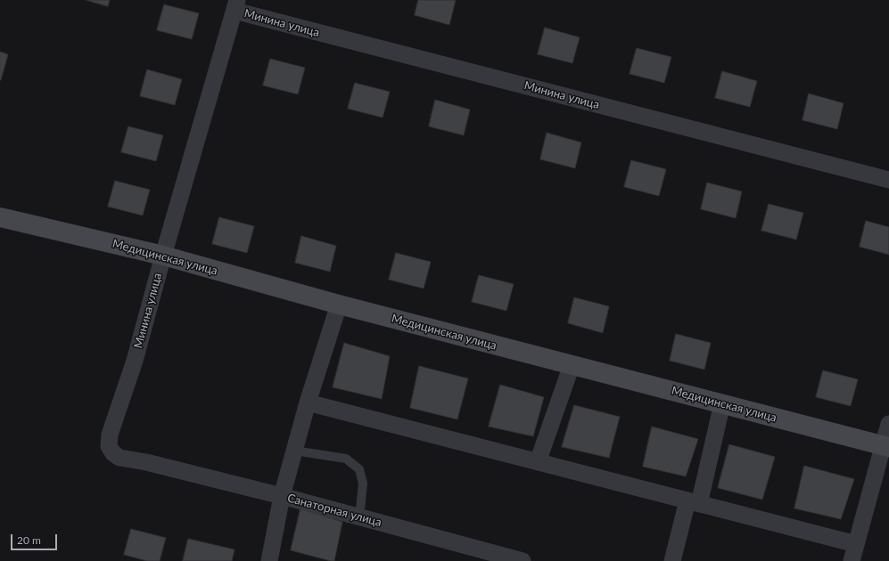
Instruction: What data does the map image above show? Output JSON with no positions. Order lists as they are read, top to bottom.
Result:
{
  "streets": {
    "street": ["Минина улица", "Медицинская улица", "Санаторная улица"]
  },
  "crossings": [
    ["Минина улица", "Медицинская улица"],
    ["Минина улица", "Санаторная улица"]
  ],
  "scale_bar": "20 m"
}
